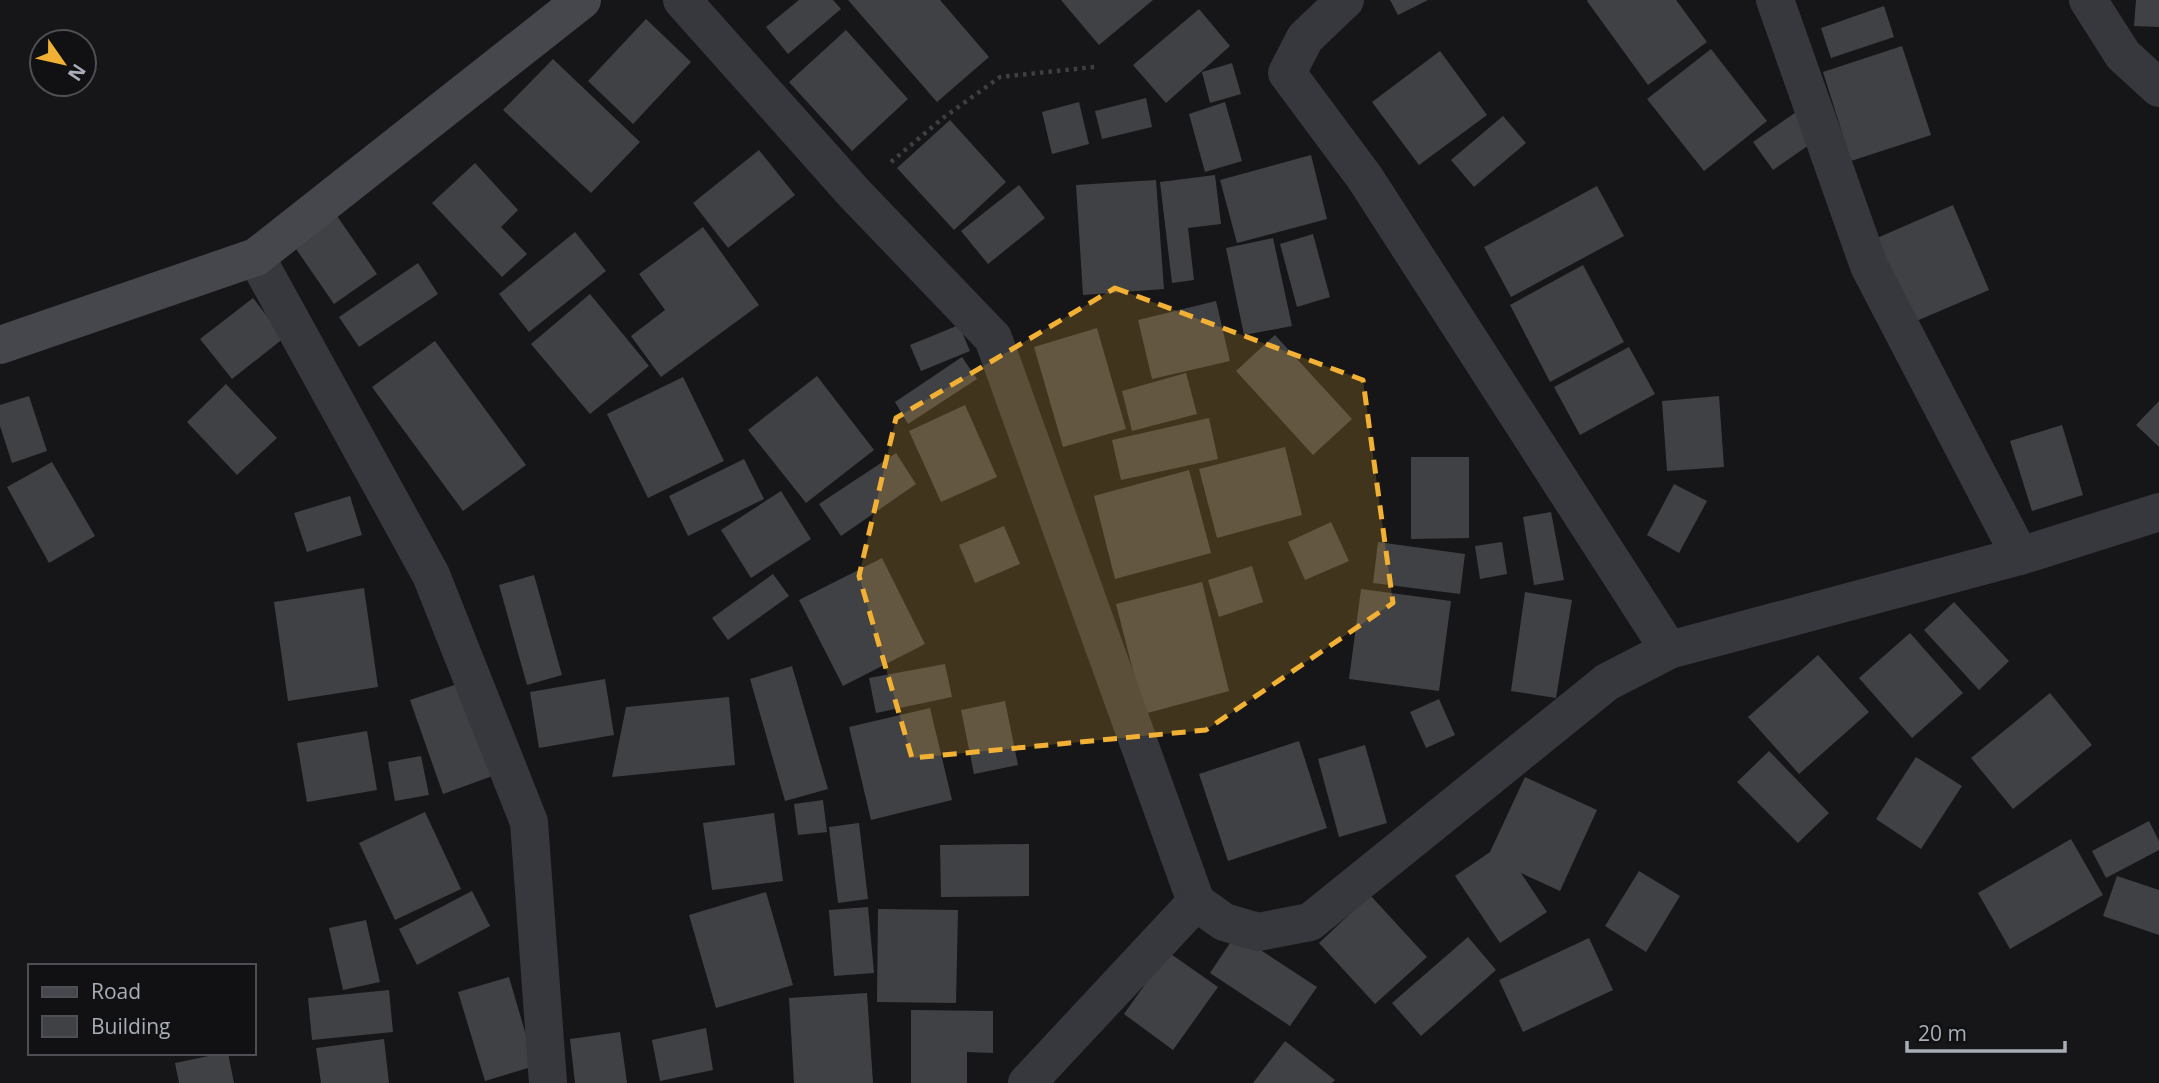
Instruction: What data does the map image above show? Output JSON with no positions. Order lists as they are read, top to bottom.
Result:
{
  "legend": ["Road", "Building"],
  "scale_bar": "20 m",
  "north": "bottom right"
}
